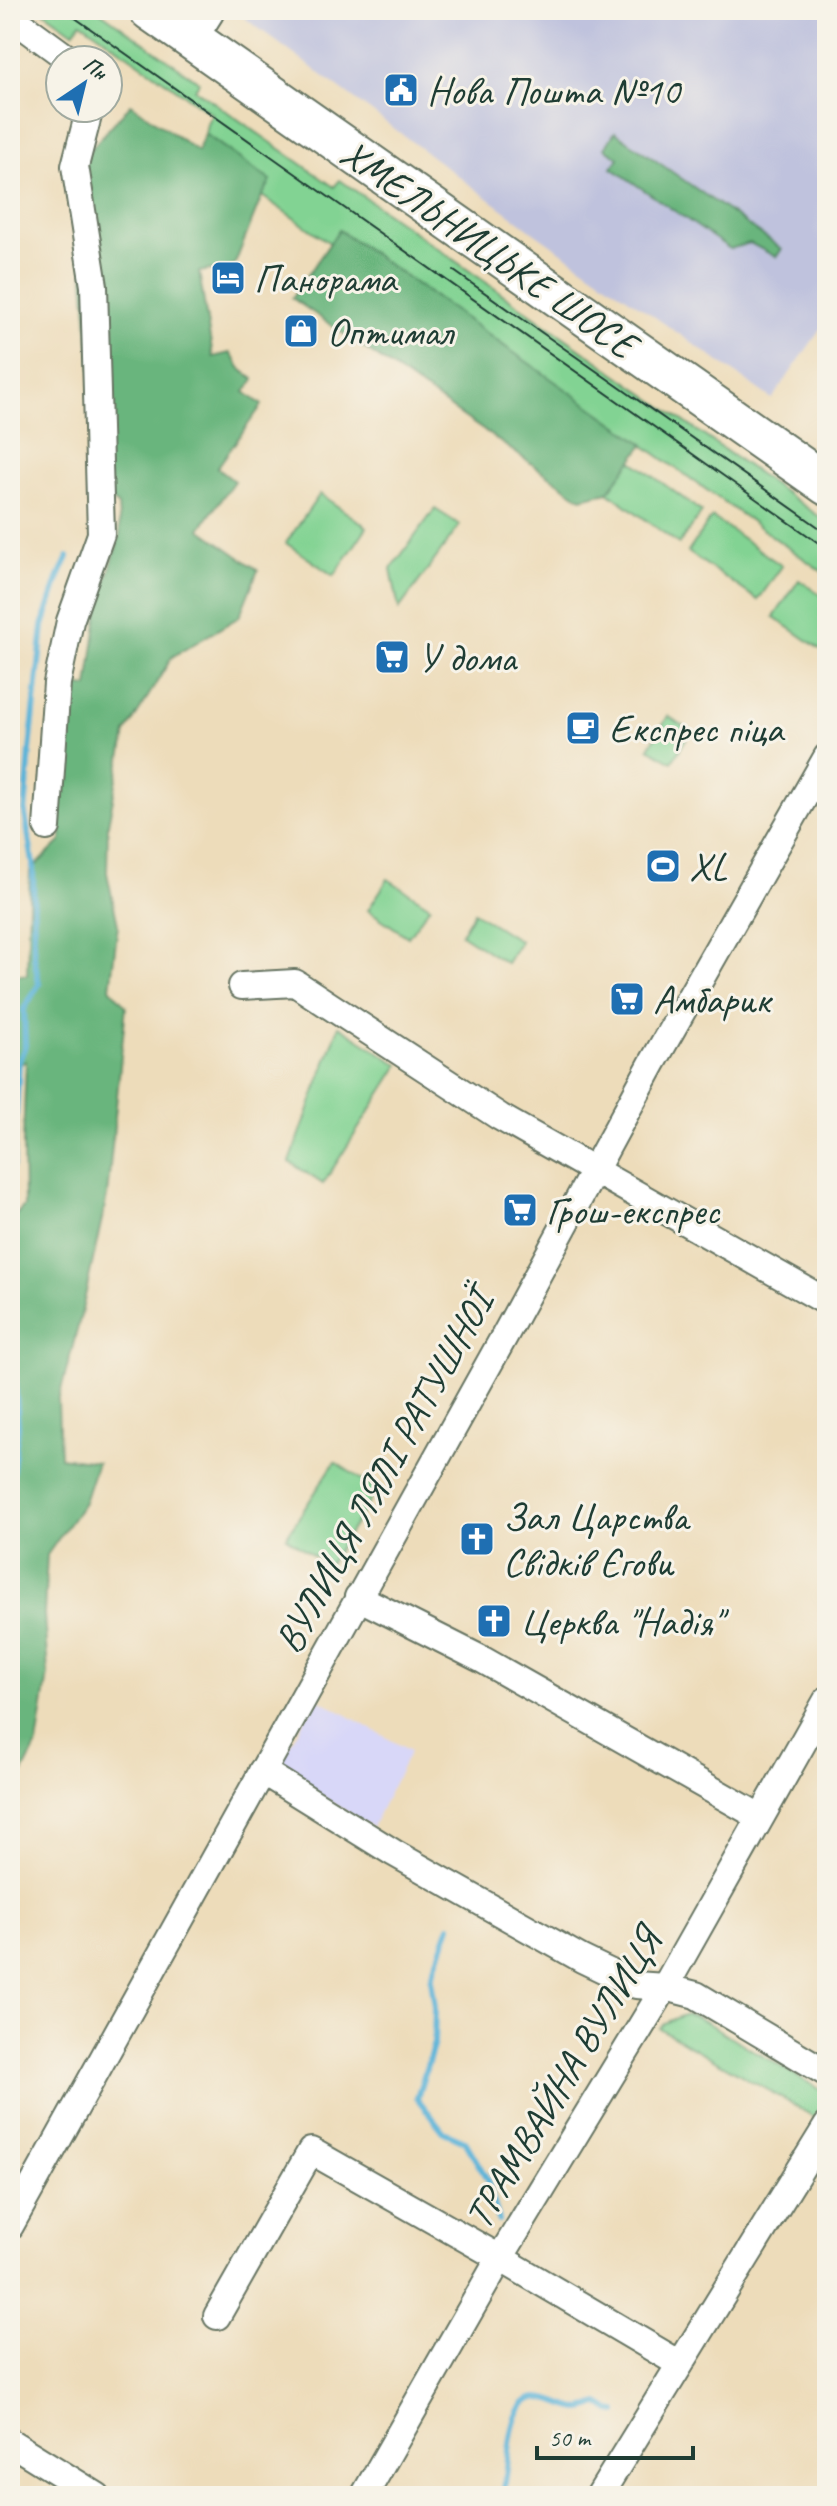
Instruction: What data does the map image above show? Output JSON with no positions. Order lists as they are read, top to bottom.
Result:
{
  "streets": {
    "main road": ["ХМЕЛЬНИЦЬКЕ ШОСЕ"],
    "street": ["ВУЛИЦЯ ЛЯЛІ РАТУШНОЇ", "ТРАМВАЙНА ВУЛИЦЯ"]
  },
  "places": {
    "public building": ["Нова Пошта №10"],
    "hotel": ["Панорама"],
    "shop": ["Оптимал"],
    "supermarket": ["У дома", "Амбарик", "Грош-експрес"],
    "cafe": ["Експрес піца"],
    "sports": ["XL"],
    "church": ["Зал Царства Свідків Єгови", "Церква \"Надія\""]
  },
  "scale_bar": "50 m",
  "north": "top right"
}
